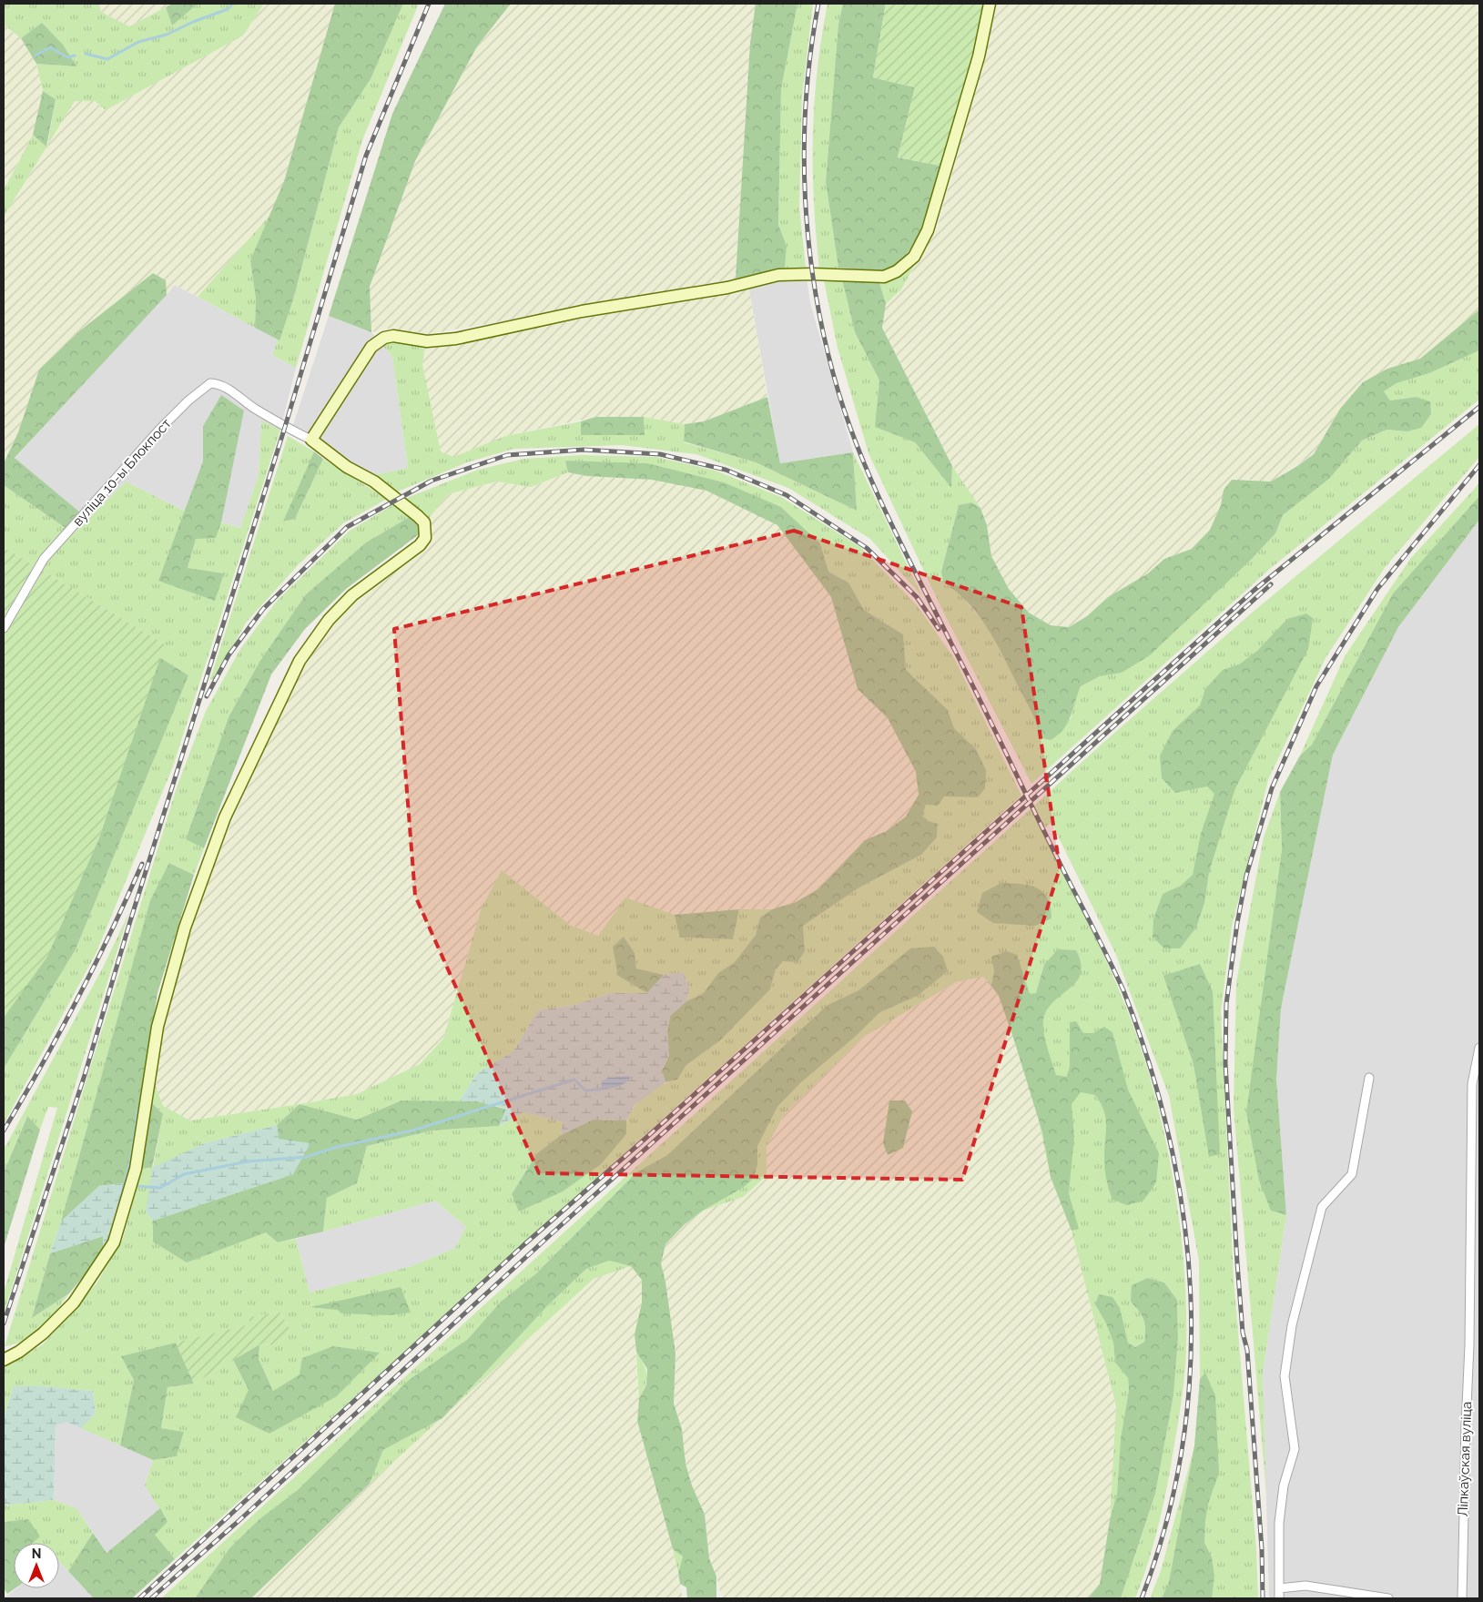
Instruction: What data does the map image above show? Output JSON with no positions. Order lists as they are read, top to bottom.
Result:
{
  "streets": {
    "street": ["вуліца 10-ы Блокпост", "Ліпкаўская вуліца"]
  },
  "north": "top"
}
